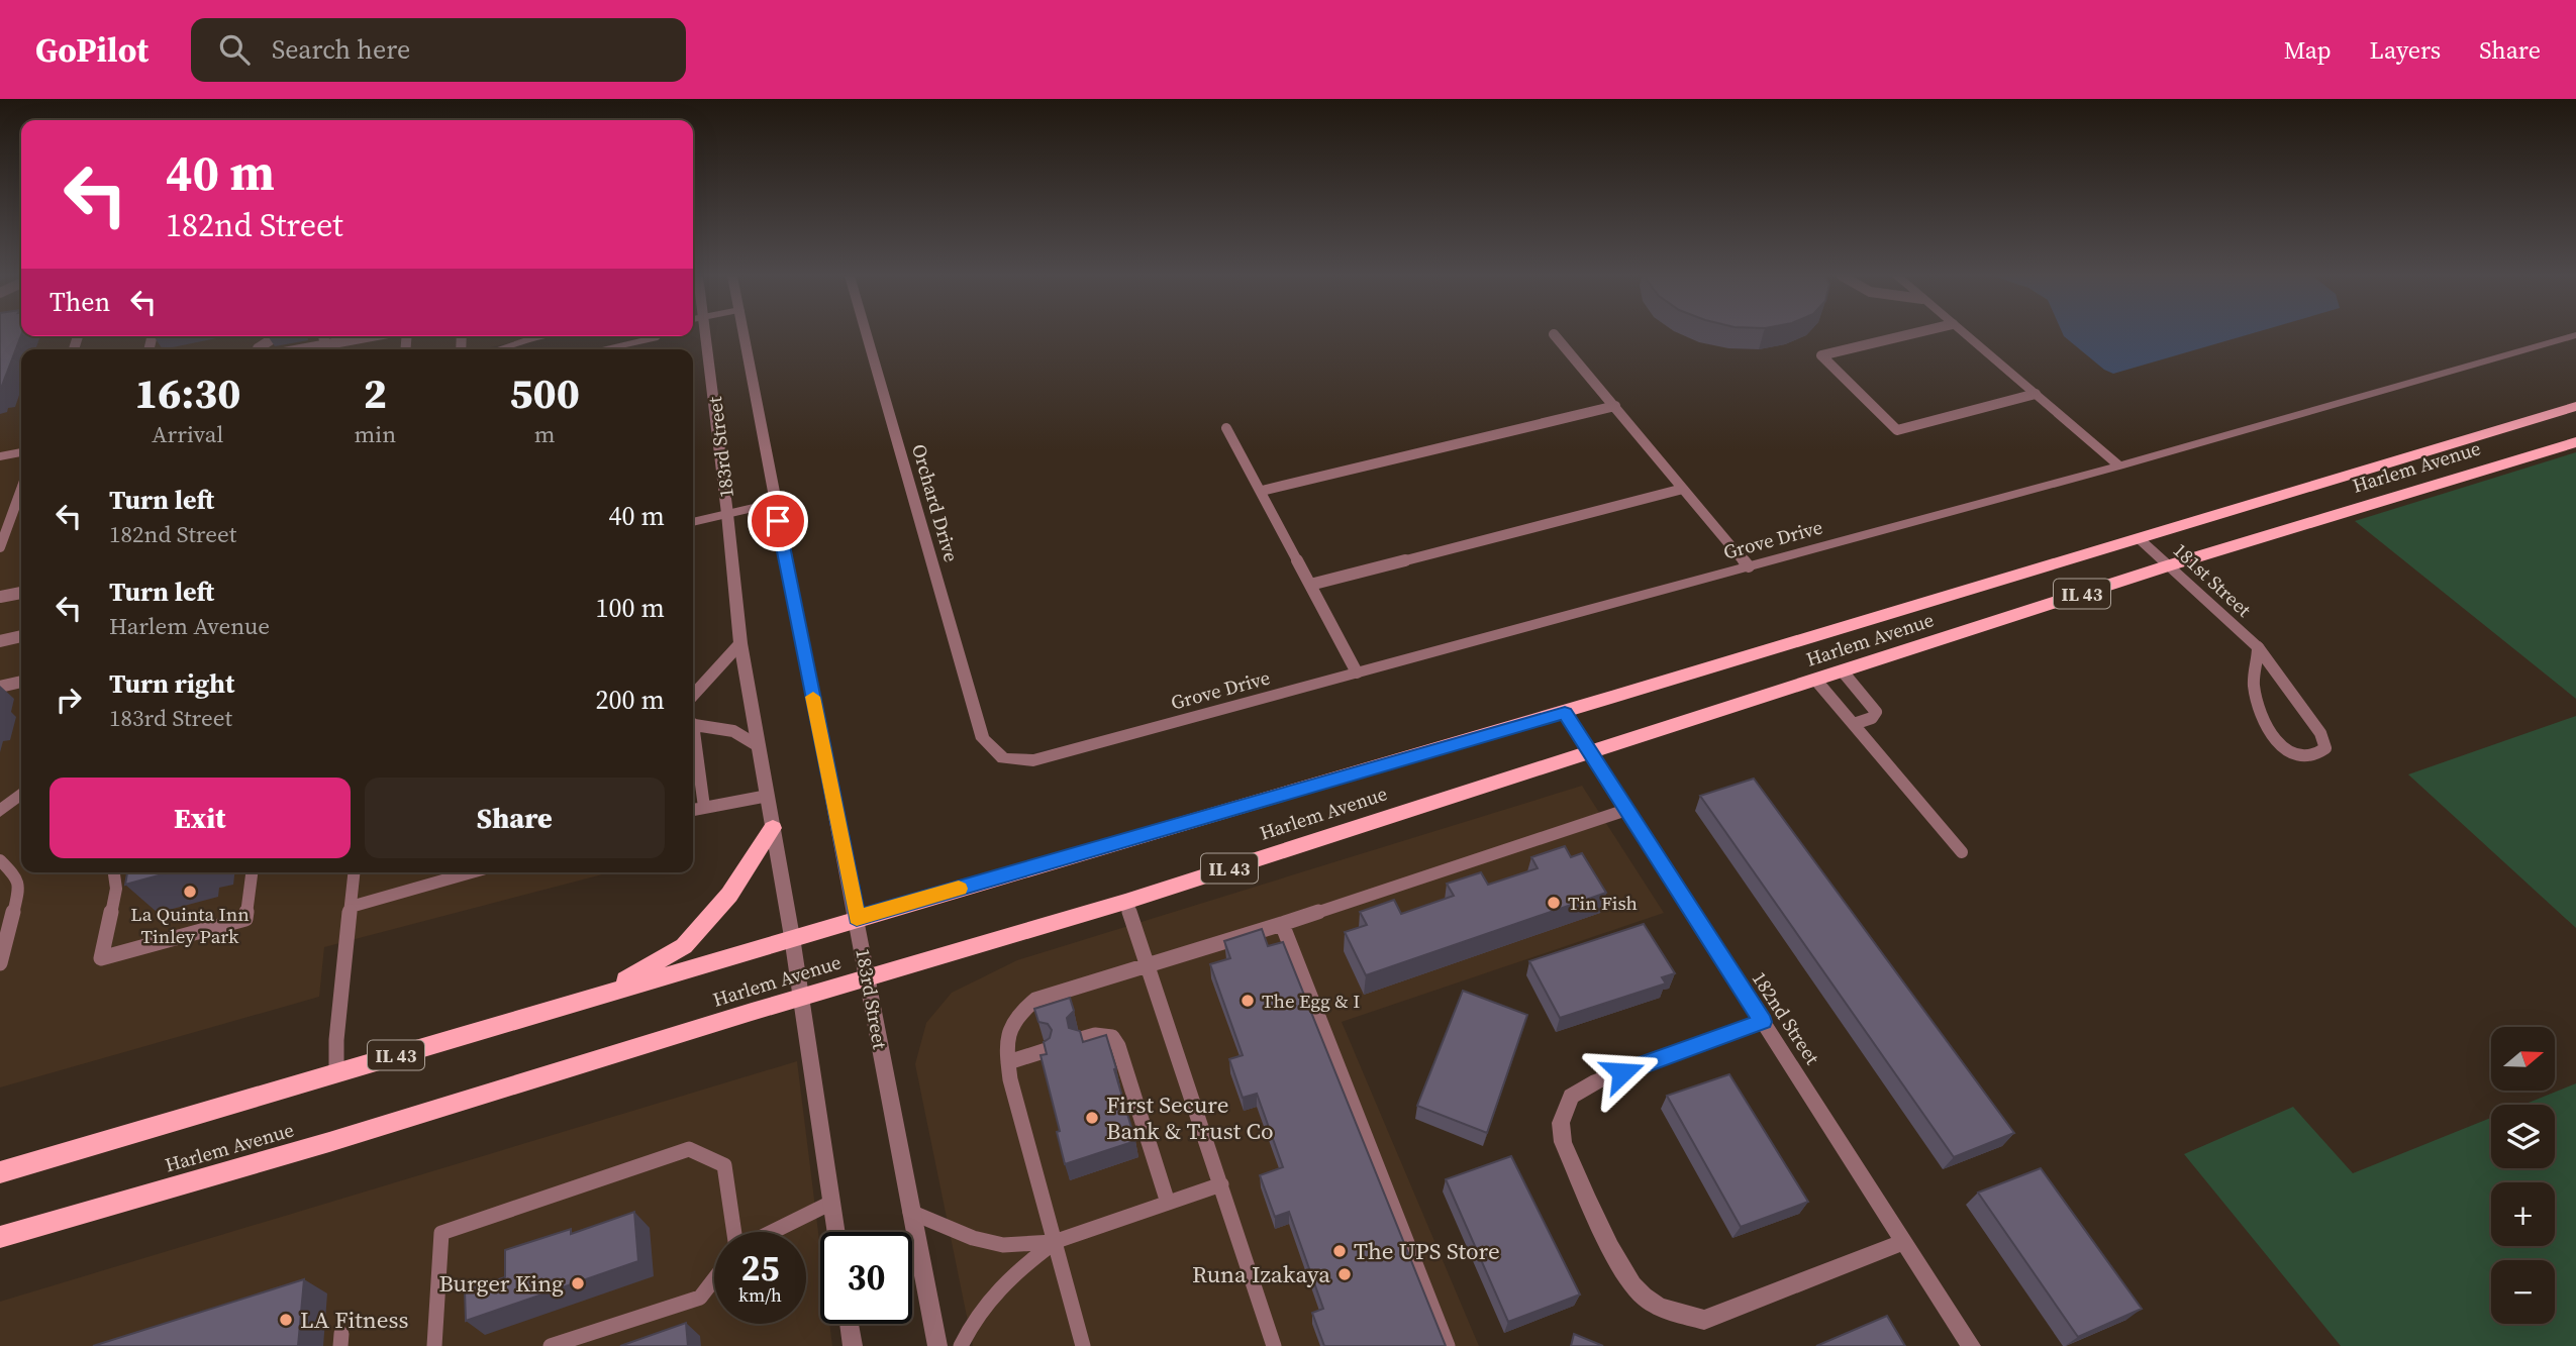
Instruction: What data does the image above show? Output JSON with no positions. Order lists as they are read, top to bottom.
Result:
{
  "streets": {
    "main road": ["Harlem Avenue", "IL 43"],
    "street": [
      "183rd Street",
      "Orchard Drive",
      "Grove Drive",
      "181st Street",
      "182nd Street"
    ]
  },
  "crossings": [
    ["183rd Street", "Harlem Avenue"],
    ["Harlem Avenue", "181st Street"],
    ["Harlem Avenue", "182nd Street"],
    ["Orchard Drive", "Grove Drive"]
  ],
  "places": [
    "La Quinta Inn Tinley Park",
    "Tin Fish",
    "The Egg & I",
    "First Secure Bank & Trust Co",
    "The UPS Store",
    "Runa Izakaya",
    "Burger King",
    "LA Fitness"
  ],
  "north": "right",
  "page": {
    "header": "GoPilot",
    "search": "Search here",
    "nav": ["Map", "Layers", "Share"],
    "turn": ["40 m", "182nd Street"],
    "then": "Then",
    "eta": [
      "16:30",
      "Arrival",
      "2",
      "min",
      "500",
      "m"
    ],
    "list": [
      {
        "name": "Turn left",
        "note": "182nd Street",
        "value": "40 m"
      },
      {
        "name": "Turn left",
        "note": "Harlem Avenue",
        "value": "100 m"
      },
      {
        "name": "Turn right",
        "note": "183rd Street",
        "value": "200 m"
      }
    ],
    "buttons": ["Exit", "Share"],
    "map_buttons": ["+", "−"],
    "speed": "25 km/h",
    "limit": "30"
  }
}
